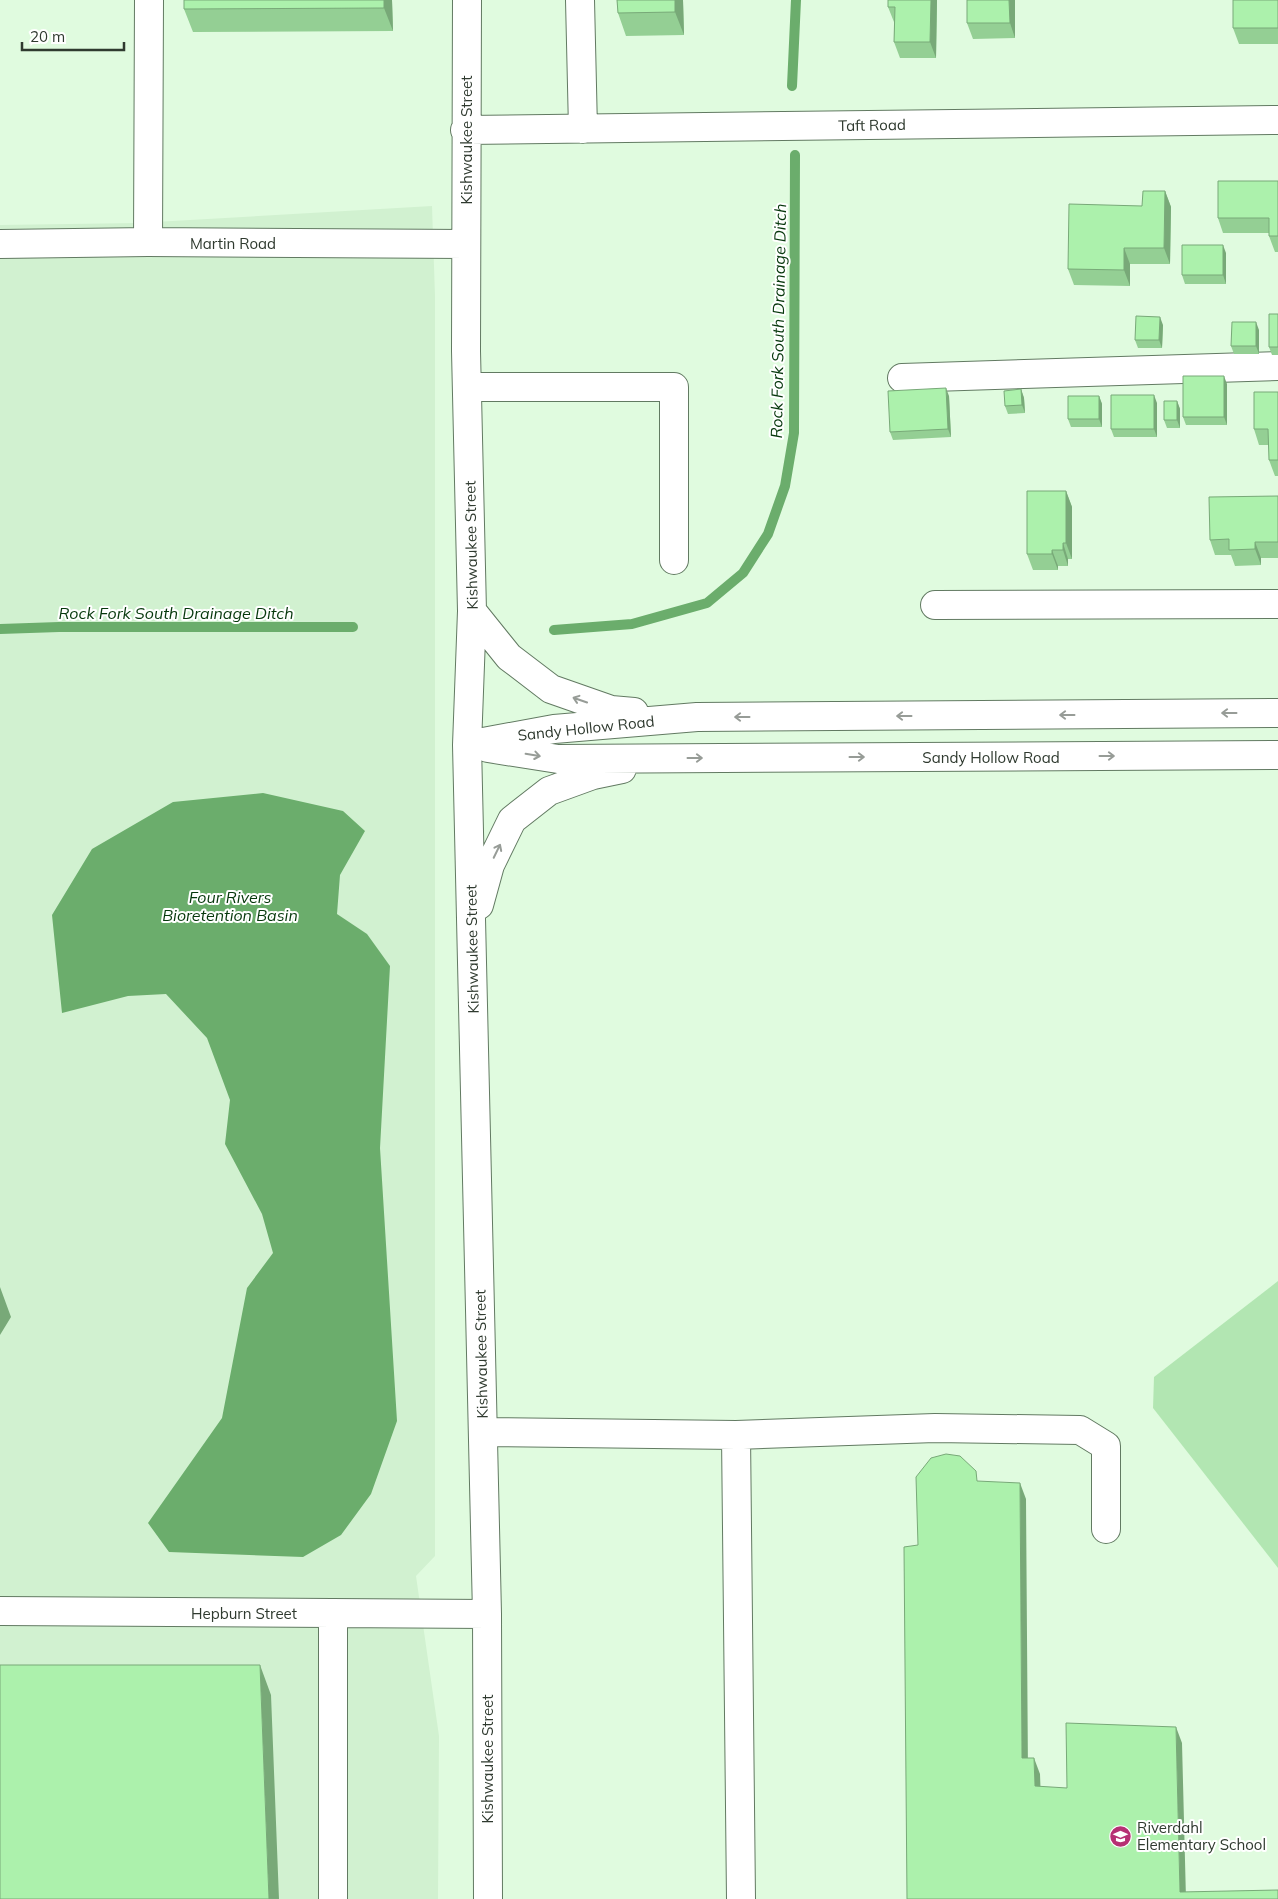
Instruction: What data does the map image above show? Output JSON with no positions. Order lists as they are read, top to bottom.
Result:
{
  "streets": {
    "street": [
      "Taft Road",
      "Kishwaukee Street",
      "Martin Road",
      "Sandy Hollow Road",
      "Hepburn Street"
    ]
  },
  "crossings": [
    ["Taft Road", "Kishwaukee Street"],
    ["Kishwaukee Street", "Martin Road"],
    ["Kishwaukee Street", "Sandy Hollow Road"],
    ["Kishwaukee Street", "Hepburn Street"]
  ],
  "water": ["Rock Fork South Drainage Ditch", "Four Rivers Bioretention Basin"],
  "places": {
    "school or university": ["Riverdahl Elementary School"]
  },
  "scale_bar": "20 m"
}
